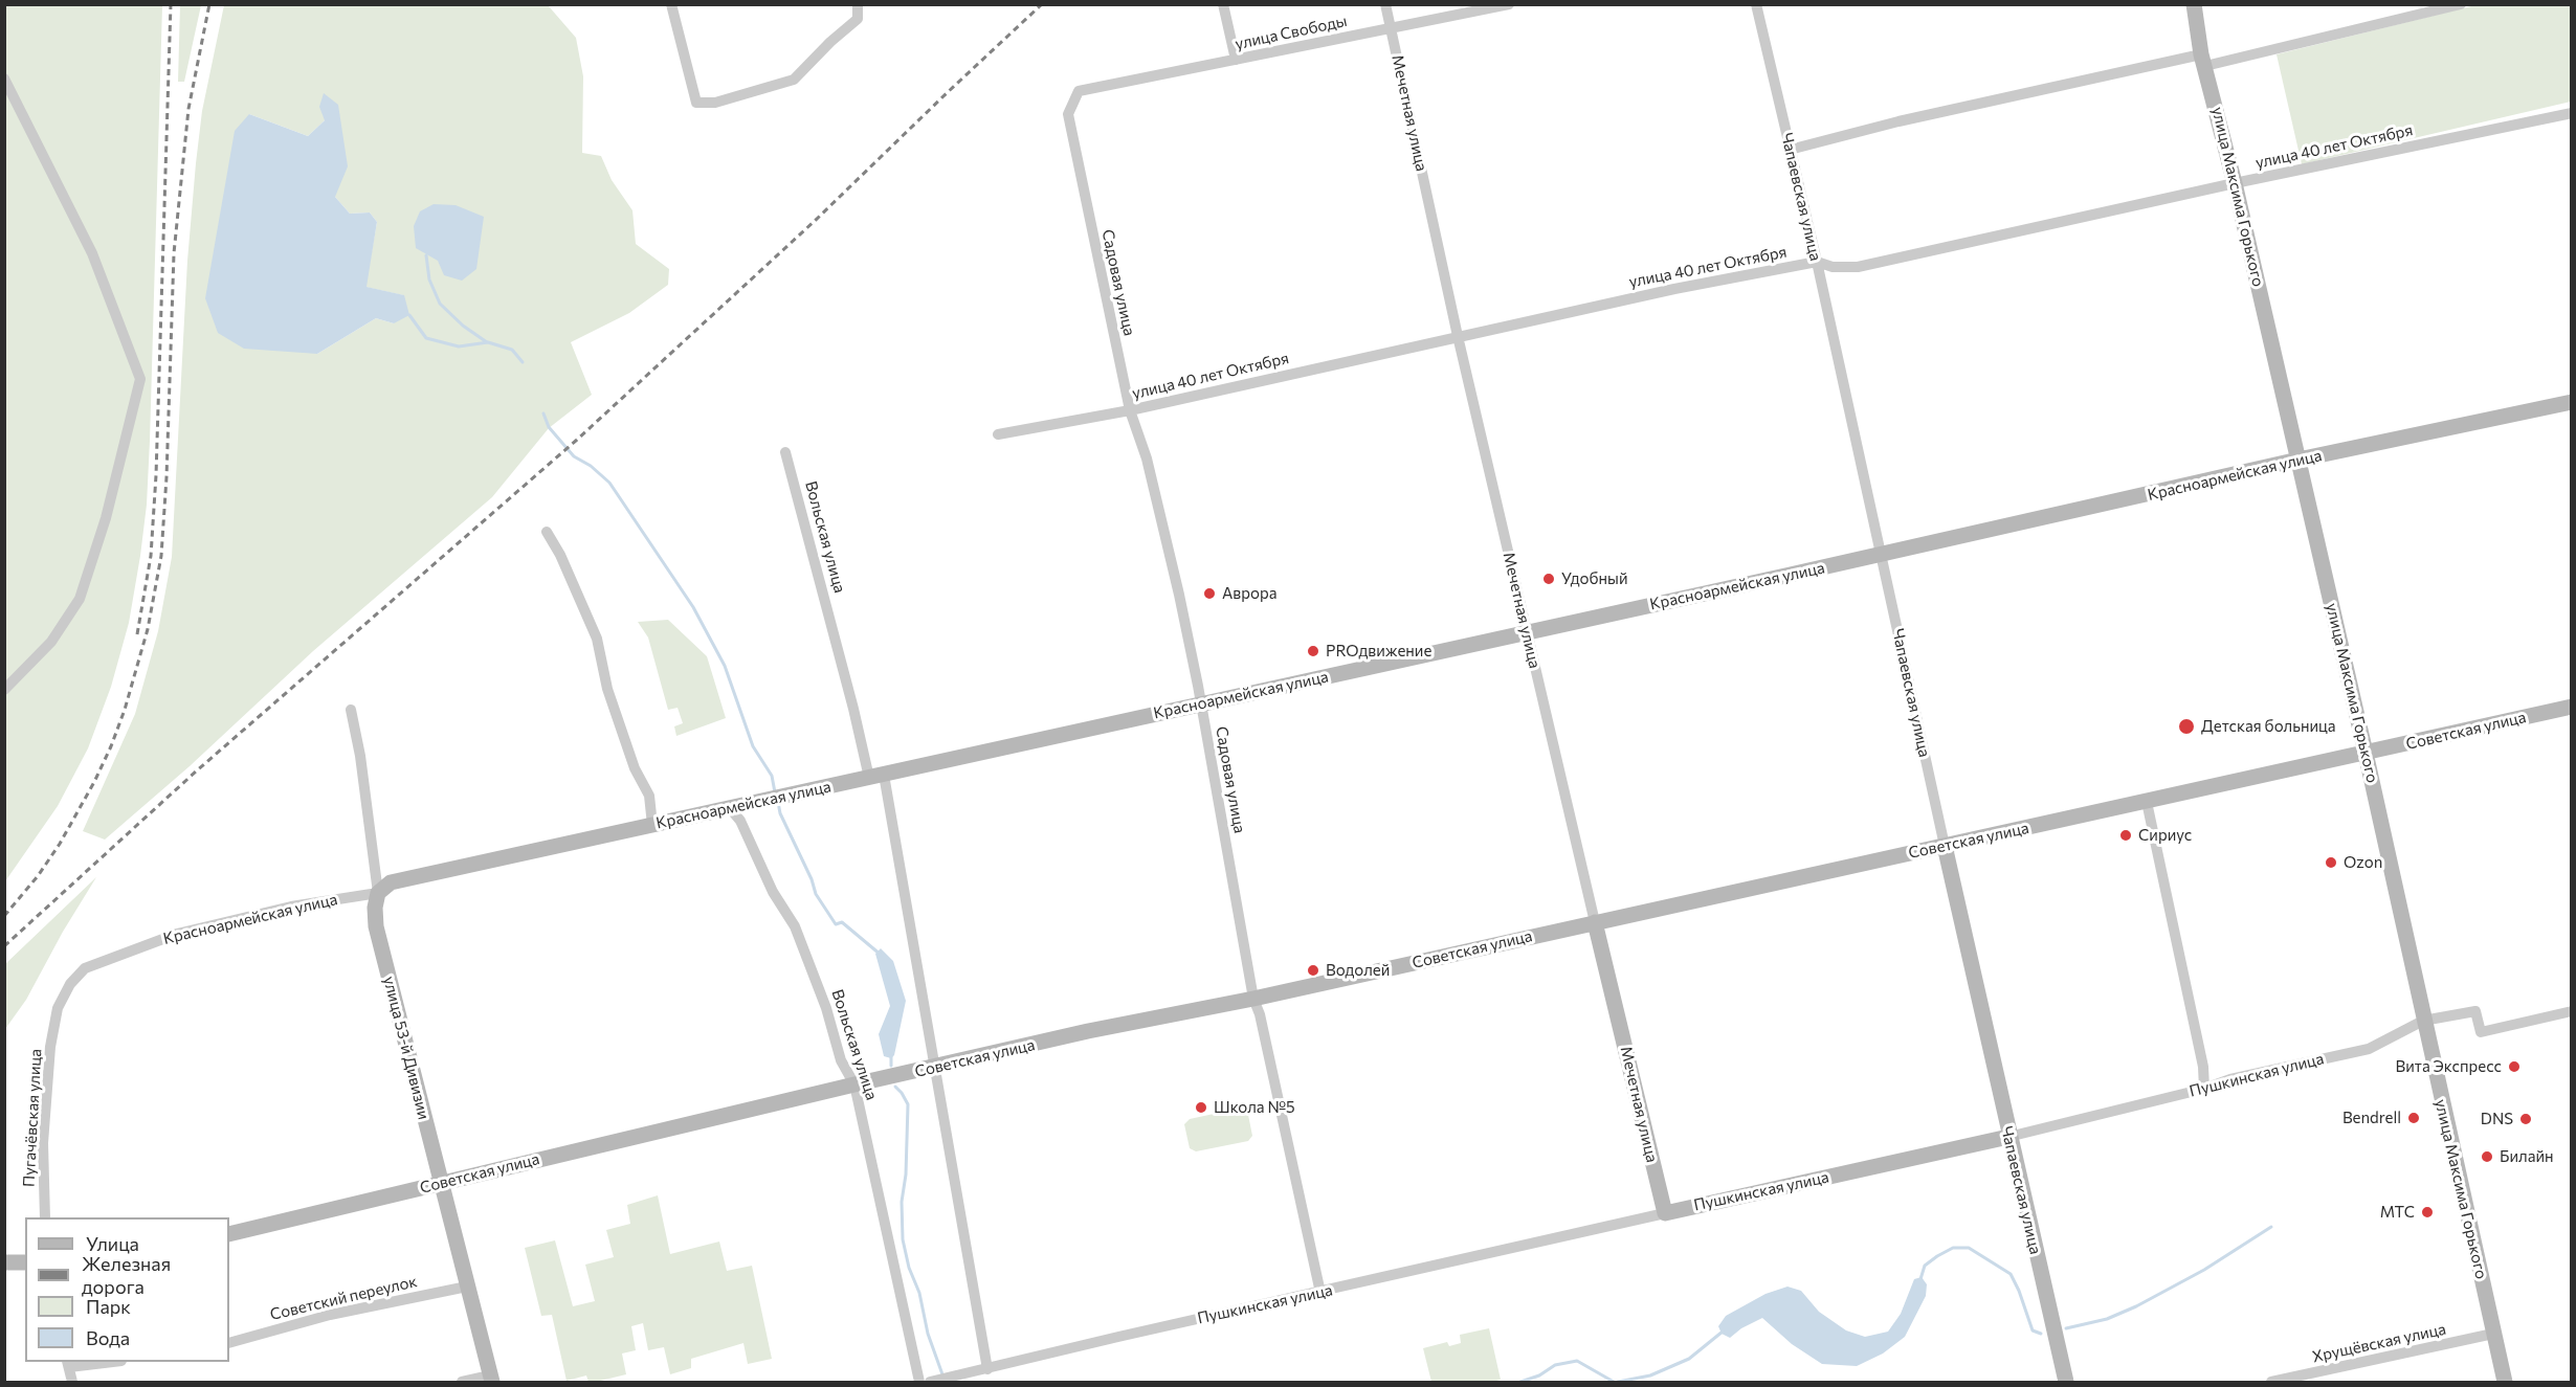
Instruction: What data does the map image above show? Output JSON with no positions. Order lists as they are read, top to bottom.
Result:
{
  "streets": {
    "street": [
      "улица Свободы",
      "Мечетная улица",
      "улица 40 лет Октября",
      "Чапаевская улица",
      "улица Максима Горького",
      "Садовая улица",
      "Красноармейская улица",
      "Вольская улица",
      "Советская улица",
      "улица 53-й Дивизии",
      "Пушкинская улица",
      "Пугачёвская улица",
      "Советский переулок",
      "Хрущёвская улица"
    ]
  },
  "crossings": [
    ["улица Свободы", "Мечетная улица"],
    ["улица Свободы", "Садовая улица"],
    ["Мечетная улица", "улица 40 лет Октября"],
    ["Мечетная улица", "Красноармейская улица"],
    ["Мечетная улица", "Советская улица"],
    ["Мечетная улица", "Пушкинская улица"],
    ["улица 40 лет Октября", "Чапаевская улица"],
    ["улица 40 лет Октября", "улица Максима Горького"],
    ["улица 40 лет Октября", "Садовая улица"],
    ["Чапаевская улица", "Красноармейская улица"],
    ["Чапаевская улица", "Советская улица"],
    ["Чапаевская улица", "Пушкинская улица"],
    ["улица Максима Горького", "Красноармейская улица"],
    ["улица Максима Горького", "Советская улица"],
    ["улица Максима Горького", "Пушкинская улица"],
    ["улица Максима Горького", "Хрущёвская улица"],
    ["Садовая улица", "Красноармейская улица"],
    ["Садовая улица", "Советская улица"],
    ["Садовая улица", "Пушкинская улица"],
    ["Красноармейская улица", "Вольская улица"],
    ["Красноармейская улица", "улица 53-й Дивизии"],
    ["Красноармейская улица", "Пугачёвская улица"],
    ["Вольская улица", "Советская улица"],
    ["Вольская улица", "Пушкинская улица"],
    ["Советская улица", "улица 53-й Дивизии"],
    ["улица 53-й Дивизии", "Советский переулок"]
  ],
  "places": [
    "Удобный",
    "Аврора",
    "PROдвижение",
    "Детская больница",
    "Сириус",
    "Ozon",
    "Водолей",
    "Вита Экспресс",
    "Школа №5",
    "Bendrell",
    "DNS",
    "Билайн",
    "МТС"
  ],
  "legend": [
    "Улица",
    "Железная дорога",
    "Парк",
    "Вода"
  ]
}
